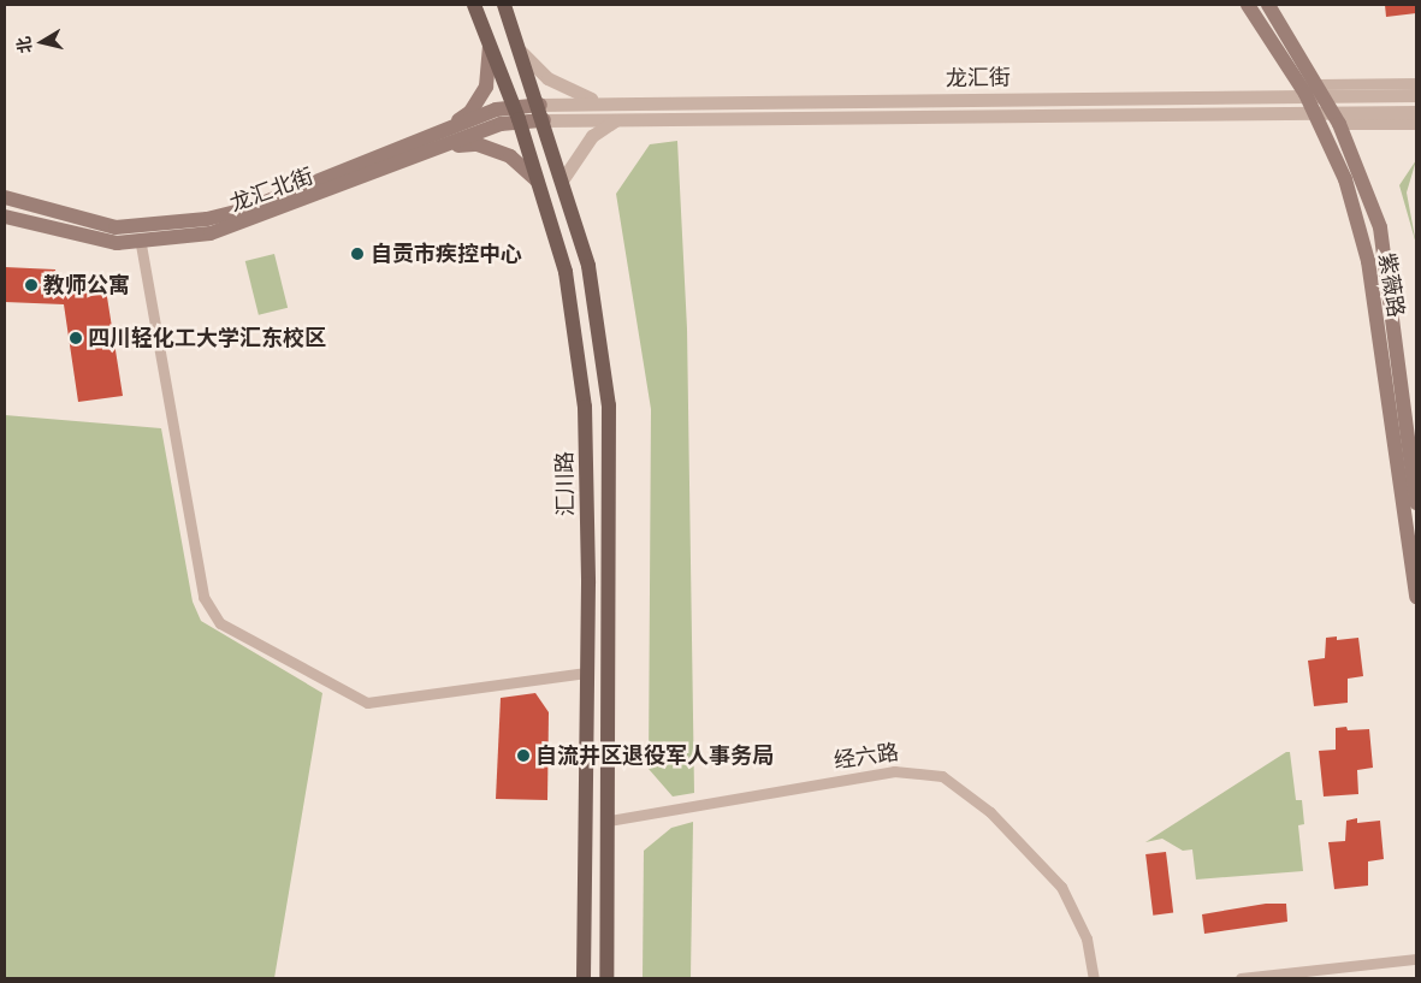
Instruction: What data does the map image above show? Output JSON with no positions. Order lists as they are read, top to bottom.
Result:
{
  "streets": {
    "main road": ["龙汇北街", "紫薇路", "汇川路"],
    "street": ["龙汇街", "经六路"]
  },
  "crossings": [
    ["龙汇街", "龙汇北街"],
    ["龙汇街", "紫薇路"],
    ["龙汇街", "汇川路"],
    ["龙汇北街", "汇川路"],
    ["汇川路", "经六路"]
  ],
  "places": [
    "自贡市疾控中心",
    "教师公寓",
    "四川轻化工大学汇东校区",
    "自流井区退役军人事务局"
  ],
  "north": "left"
}
